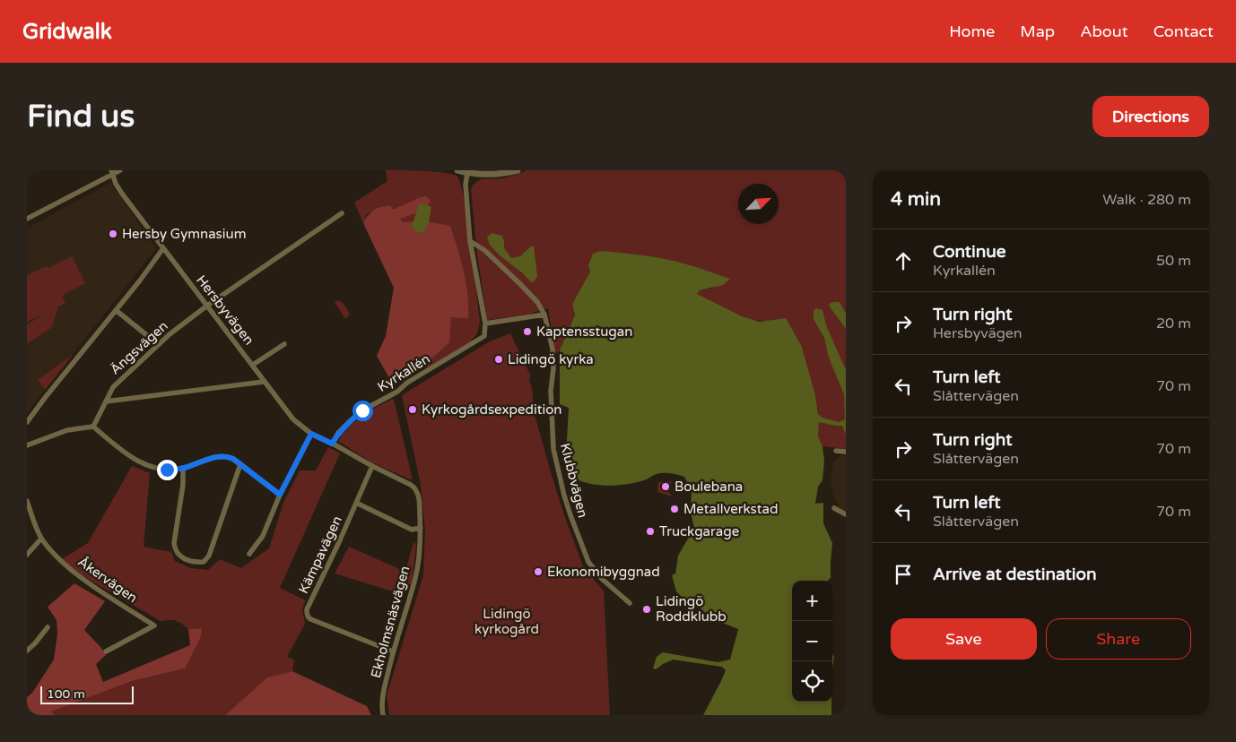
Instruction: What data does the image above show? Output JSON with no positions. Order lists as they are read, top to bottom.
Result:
{
  "streets": {
    "street": [
      "Hersbyvägen",
      "Ängsvägen",
      "Kyrkallén",
      "Klubbvägen",
      "Kämpavägen",
      "Åkervägen",
      "Ekholmsnäsvägen"
    ]
  },
  "crossings": [
    ["Hersbyvägen", "Ängsvägen"],
    ["Hersbyvägen", "Kyrkallén"],
    ["Hersbyvägen", "Ekholmsnäsvägen"],
    ["Kämpavägen", "Ekholmsnäsvägen"]
  ],
  "parks": ["Lidingö kyrkogård"],
  "places": [
    "Hersby Gymnasium",
    "Kaptensstugan",
    "Lidingö kyrka",
    "Kyrkogårdsexpedition",
    "Boulebana",
    "Metallverkstad",
    "Truckgarage",
    "Ekonomibyggnad",
    "Lidingö Roddklubb"
  ],
  "scale_bar": "100 m",
  "north": "top right",
  "page": {
    "header": "Gridwalk",
    "nav": [
      "Home",
      "Map",
      "About",
      "Contact"
    ],
    "buttons": [
      "Directions",
      ["Save", "Share"]
    ],
    "title": "Find us",
    "heading": ["4 min", "Walk · 280 m"],
    "list": [
      ["Continue", "Kyrkallén", "50 m"],
      ["Turn right", "Hersbyvägen", "20 m"],
      ["Turn left", "Slåttervägen", "70 m"],
      ["Turn right", "Slåttervägen", "70 m"],
      ["Turn left", "Slåttervägen", "70 m"],
      "Arrive at destination"
    ],
    "map_buttons": ["+", "−"],
    "scale": "100 m"
  }
}
